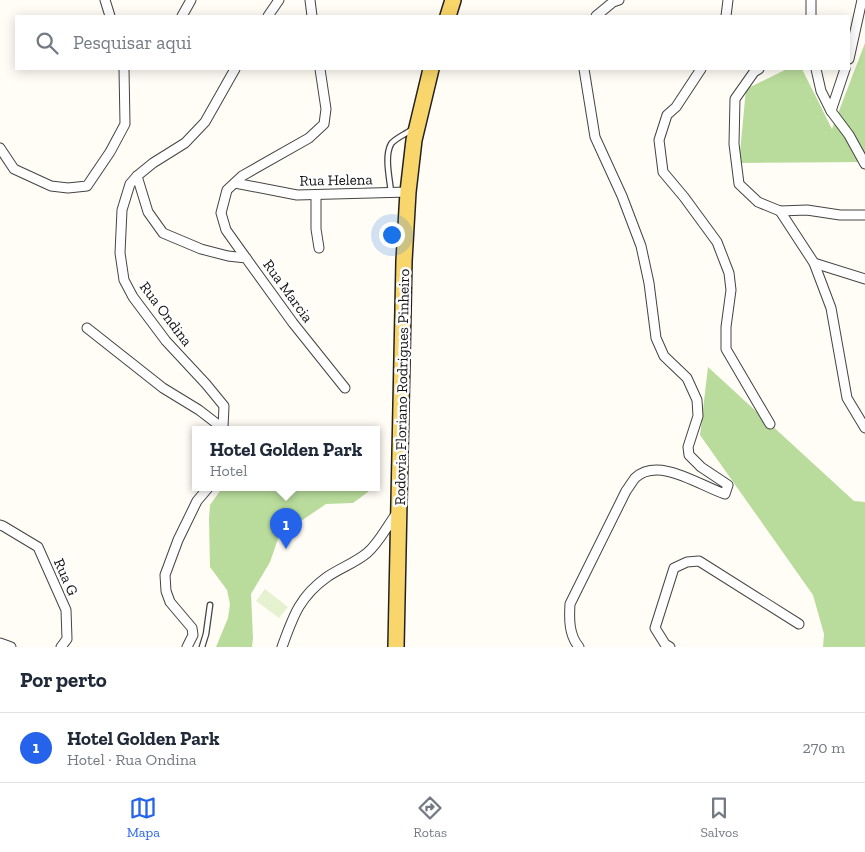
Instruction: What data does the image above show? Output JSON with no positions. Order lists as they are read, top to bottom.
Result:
{
  "streets": {
    "main road": ["Rodovia Floriano Rodrigues Pinheiro"],
    "street": [
      "Rua Helena",
      "Rua Marcia",
      "Rua Ondina",
      "Rua G"
    ]
  },
  "crossings": [
    ["Rua Helena", "Rodovia Floriano Rodrigues Pinheiro"],
    ["Rua Marcia", "Rua Ondina"]
  ],
  "page": {
    "search": "Pesquisar aqui",
    "popup": ["Hotel Golden Park", "Hotel"],
    "pins": "1",
    "heading": "Por perto",
    "list": [
      {
        "mark": "1",
        "name": "Hotel Golden Park",
        "note": "Hotel · Rua Ondina",
        "value": "270 m"
      }
    ],
    "nav": ["Mapa", "Rotas", "Salvos"]
  }
}
